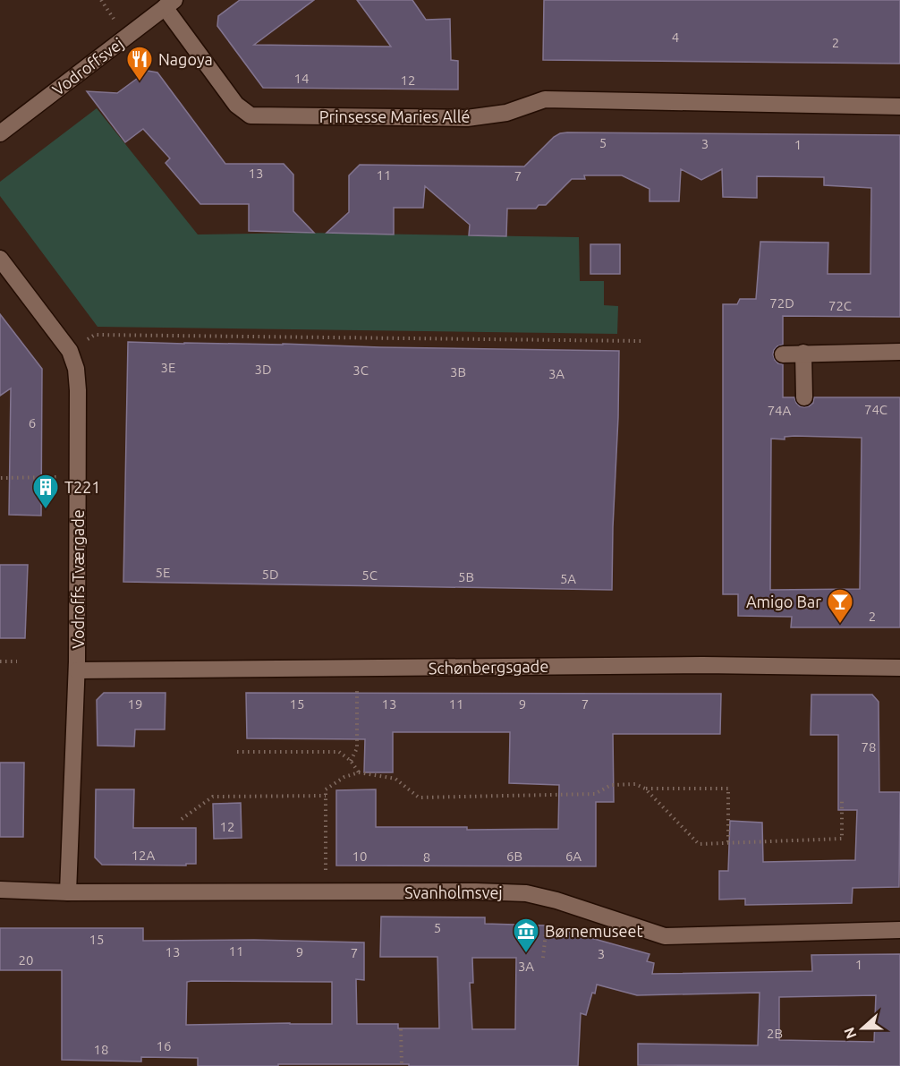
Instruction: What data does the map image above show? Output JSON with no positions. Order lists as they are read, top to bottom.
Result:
{
  "streets": {
    "street": [
      "Vodroffsvej",
      "Prinsesse Maries Allé",
      "Vodroffs Tværgade",
      "Schønbergsgade",
      "Svanholmsvej"
    ]
  },
  "crossings": [
    ["Vodroffsvej", "Prinsesse Maries Allé"],
    ["Vodroffs Tværgade", "Schønbergsgade"],
    ["Vodroffs Tværgade", "Svanholmsvej"]
  ],
  "places": {
    "restaurant": ["Nagoya"],
    "building": ["T221"],
    "bar": ["Amigo Bar"],
    "museum": ["Børnemuseet"]
  },
  "house_numbers": [
    "4",
    "2",
    "14",
    "12",
    "5",
    "3",
    "1",
    "13",
    "11",
    "7",
    "72D",
    "72C",
    "3E",
    "3D",
    "3C",
    "3B",
    "3A",
    "74C",
    "74A",
    "6",
    "5E",
    "5D",
    "5C",
    "5B",
    "5A",
    "2",
    "19",
    "15",
    "13",
    "11",
    "9",
    "7",
    "78",
    "12",
    "12A",
    "10",
    "6B",
    "6A",
    "8",
    "5",
    "15",
    "11",
    "13",
    "9",
    "7",
    "3",
    "20",
    "1",
    "3A",
    "2B",
    "16",
    "18"
  ],
  "north": "left"
}
